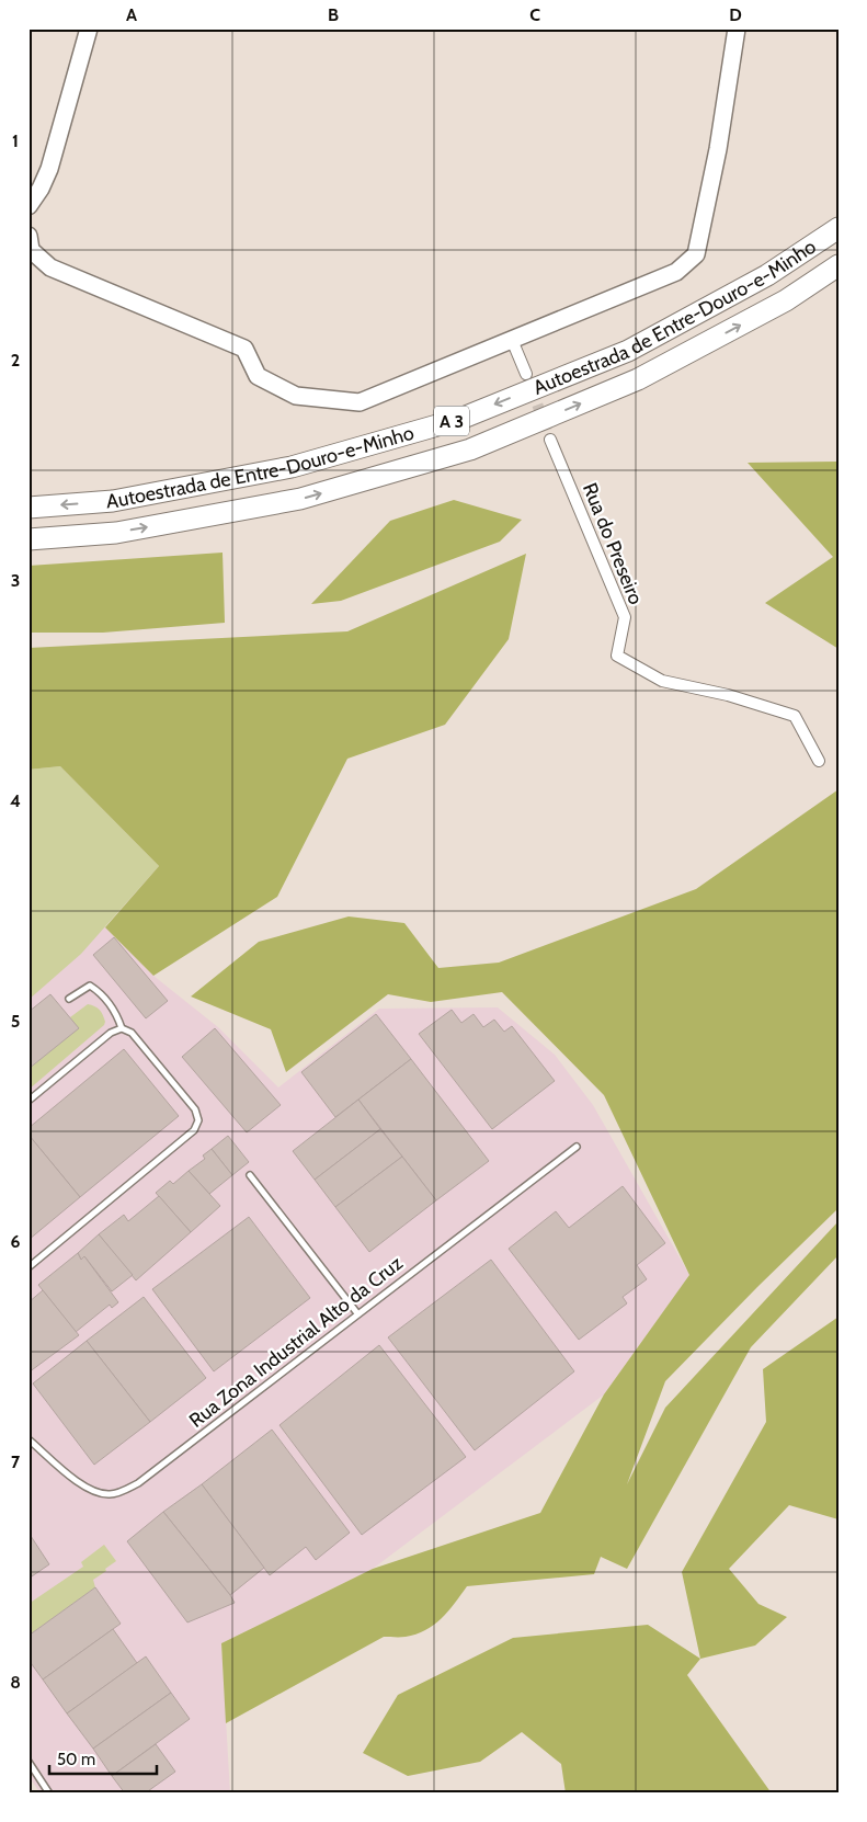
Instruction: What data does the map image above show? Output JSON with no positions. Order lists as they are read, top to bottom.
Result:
{
  "streets": {
    "highway": ["Autoestrada de Entre-Douro-e-Minho", "A 3"],
    "street": ["Rua do Preseiro"],
    "lane": ["Rua Zona Industrial Alto da Cruz"]
  },
  "scale_bar": "50 m",
  "grid": {
    "columns": [
      "A",
      "B",
      "C",
      "D"
    ],
    "rows": [
      "1",
      "2",
      "3",
      "4",
      "5",
      "6",
      "7",
      "8"
    ]
  }
}
